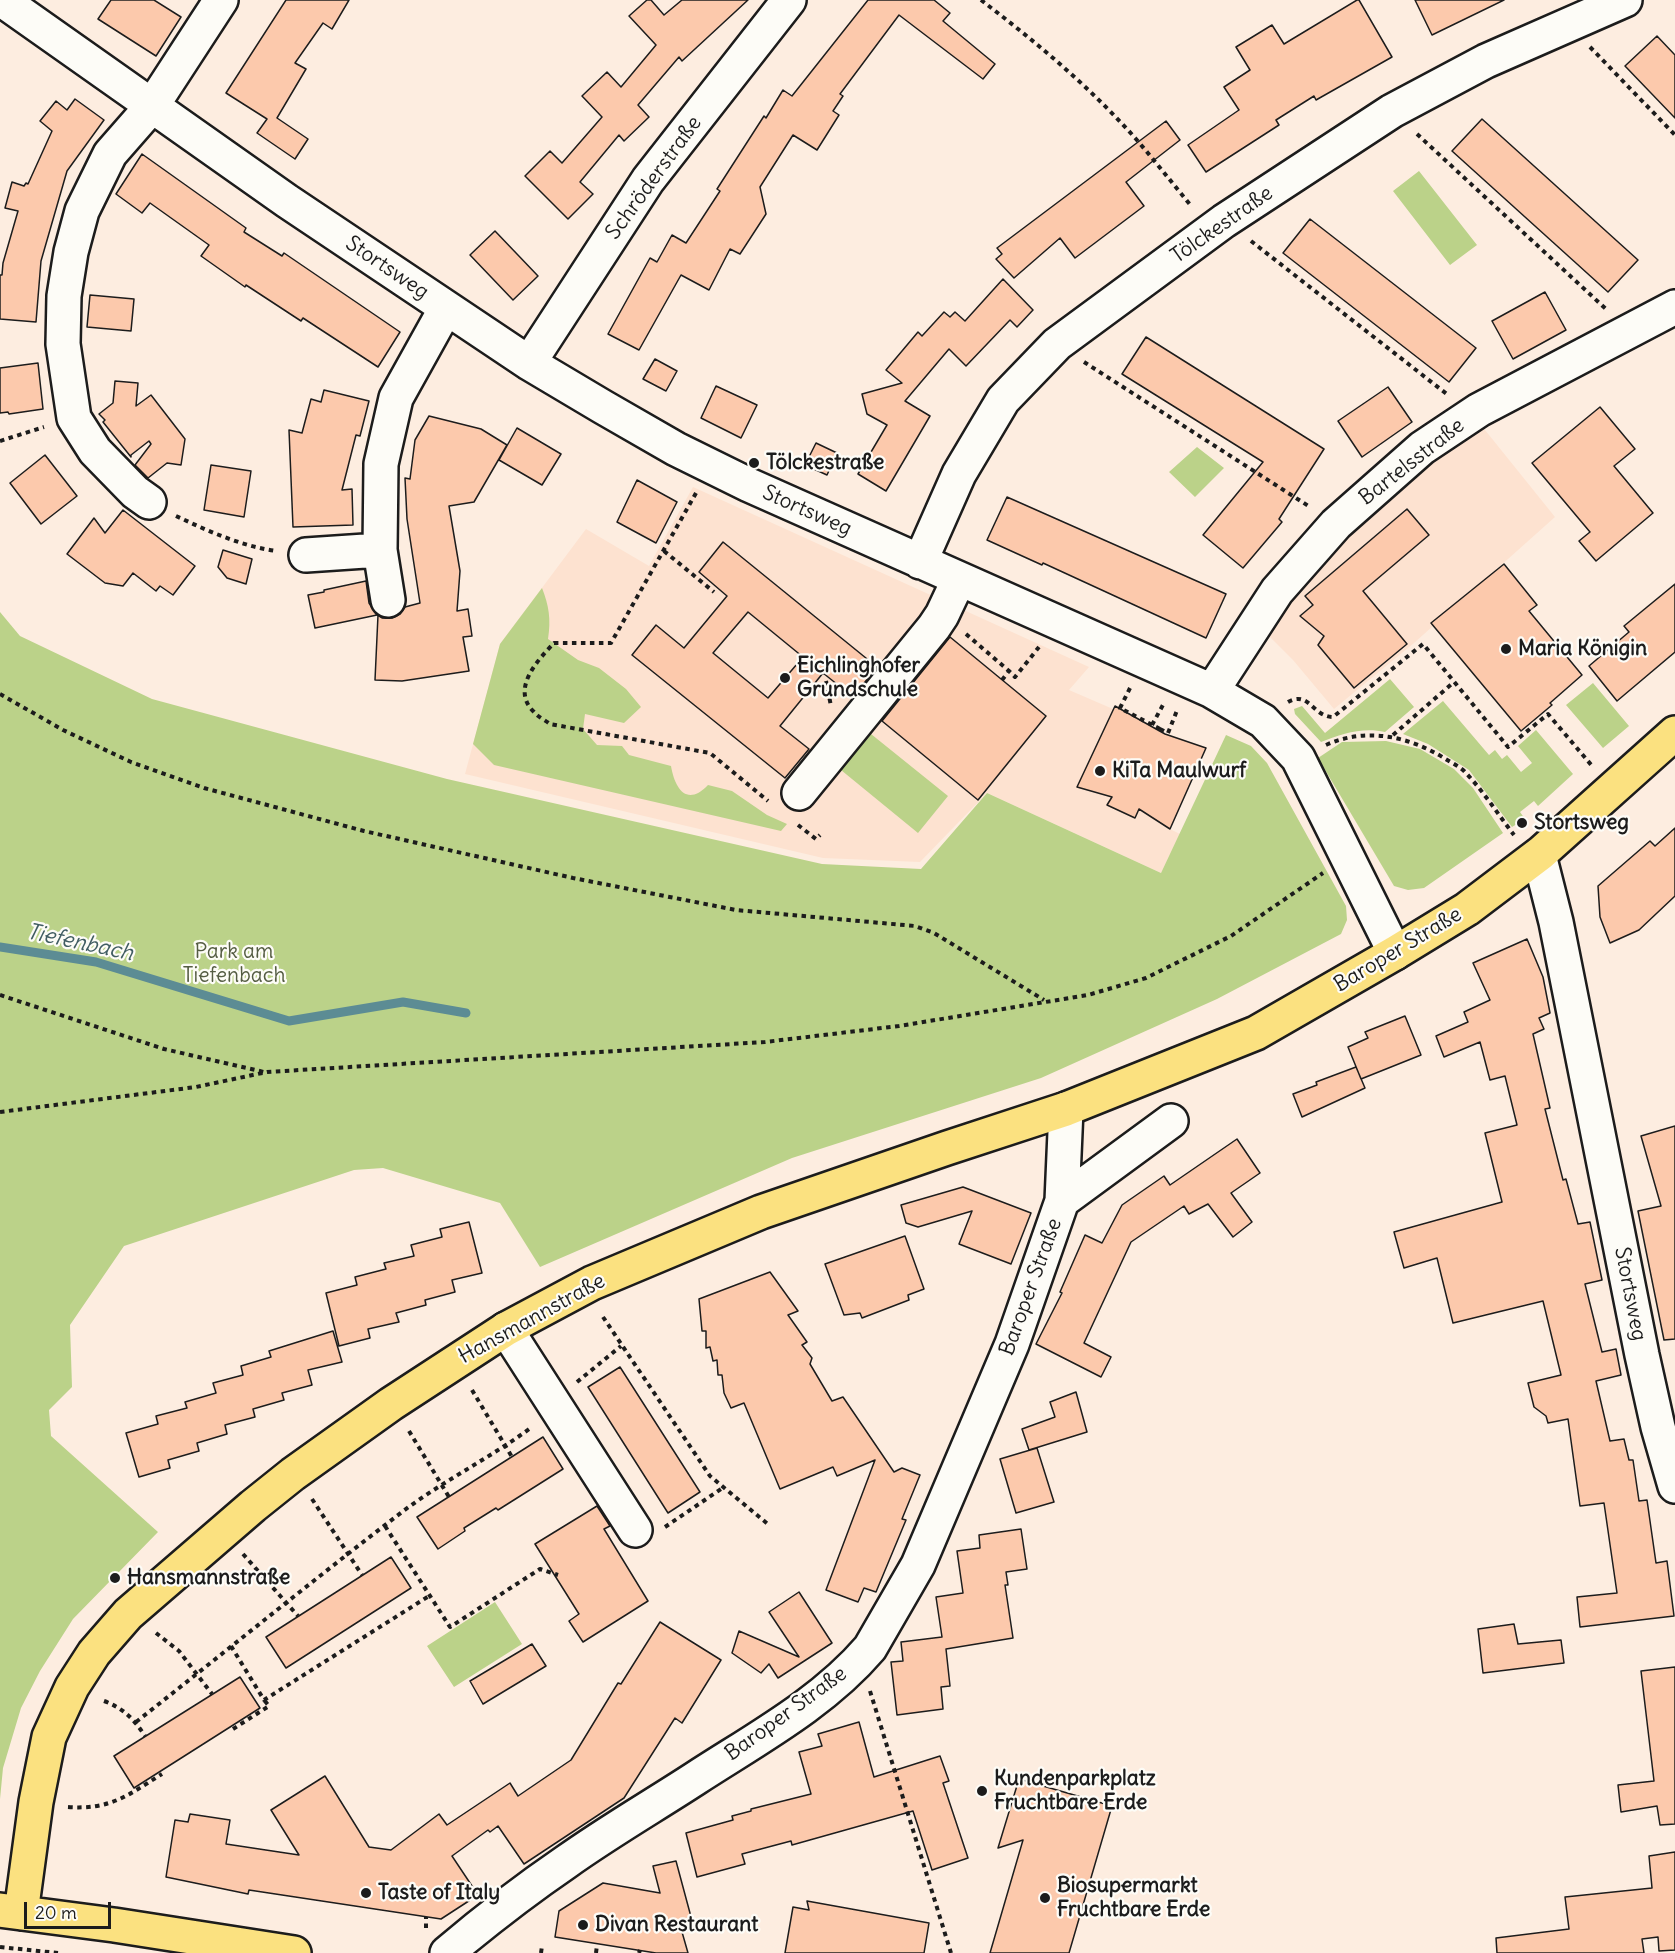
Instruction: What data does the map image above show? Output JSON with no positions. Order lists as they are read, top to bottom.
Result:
{
  "streets": {
    "main road": ["Baroper Straße", "Hansmannstraße"],
    "street": [
      "Schröderstraße",
      "Tölckestraße",
      "Stortsweg",
      "Bartelsstraße"
    ]
  },
  "crossings": [
    ["Schröderstraße", "Stortsweg"],
    ["Tölckestraße", "Stortsweg"],
    ["Stortsweg", "Bartelsstraße"],
    ["Stortsweg", "Baroper Straße"],
    ["Baroper Straße", "Hansmannstraße"]
  ],
  "water": ["Tiefenbach"],
  "parks": ["Park am Tiefenbach"],
  "places": [
    "Tölckestraße",
    "Maria Königin",
    "Eichlinghofer Grundschule",
    "KiTa Maulwurf",
    "Stortsweg",
    "Hansmannstraße",
    "Kundenparkplatz Fruchtbare Erde",
    "Taste of Italy",
    "Biosupermarkt Fruchtbare Erde",
    "Divan Restaurant"
  ],
  "scale_bar": "20 m"
}
